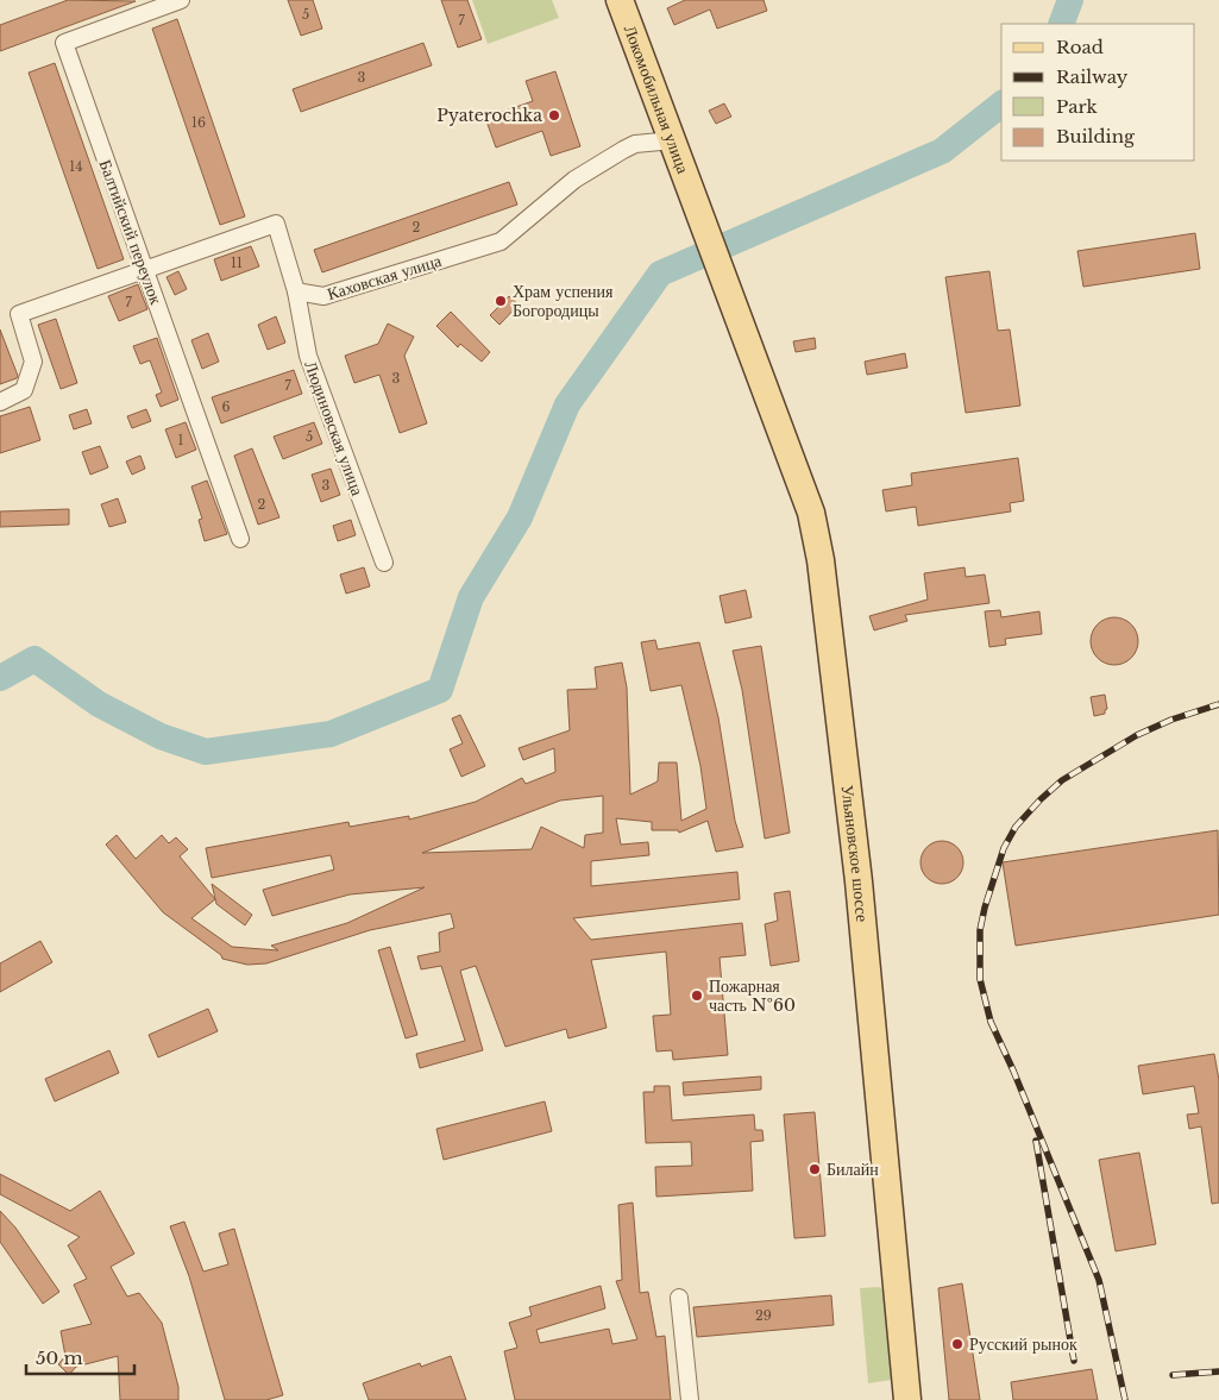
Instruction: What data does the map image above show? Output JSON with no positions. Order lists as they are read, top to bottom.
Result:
{
  "streets": {
    "main road": ["Локомобильная улица", "Ульяновское шоссе"],
    "street": ["Балтийский переулок", "Каховская улица", "Людиновская улица"]
  },
  "crossings": [
    ["Локомобильная улица", "Каховская улица"],
    ["Локомобильная улица", "Ульяновское шоссе"],
    ["Каховская улица", "Людиновская улица"]
  ],
  "places": [
    "Pyaterochka",
    "Храм успения Богородицы",
    "Пожарная часть №60",
    "Билайн",
    "Русский рынок"
  ],
  "house_numbers": [
    "5",
    "7",
    "3",
    "16",
    "14",
    "2",
    "11",
    "7",
    "3",
    "7",
    "6",
    "5",
    "1",
    "3",
    "2",
    "29"
  ],
  "legend": [
    "Road",
    "Railway",
    "Park",
    "Building"
  ],
  "scale_bar": "50 m"
}
